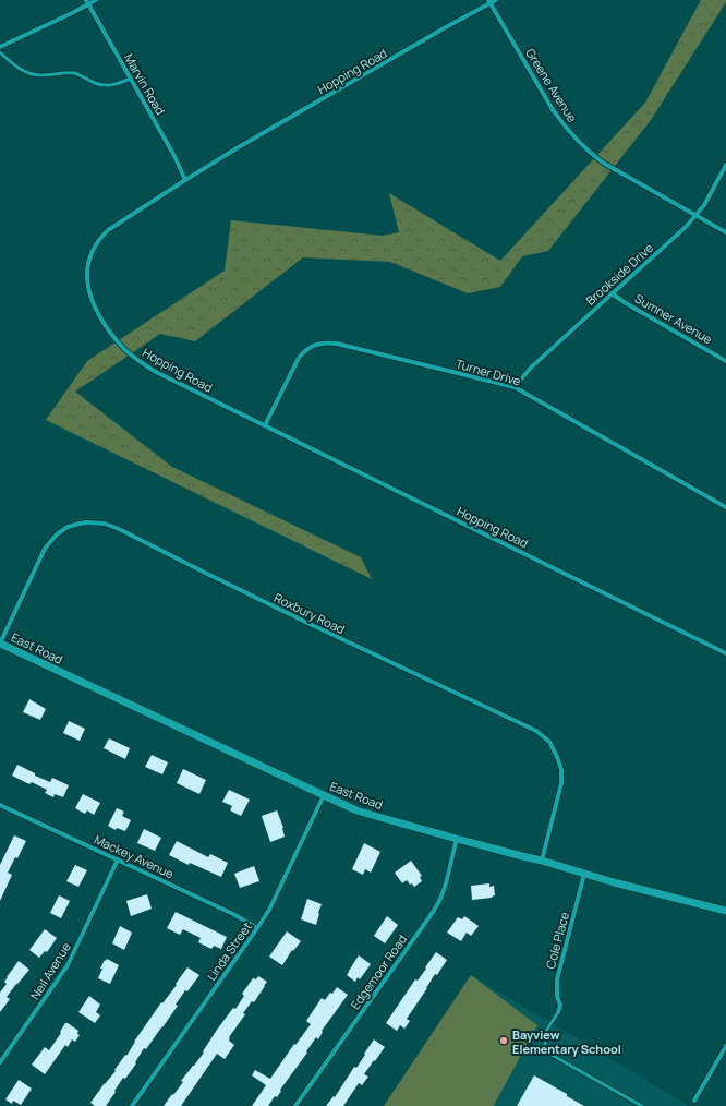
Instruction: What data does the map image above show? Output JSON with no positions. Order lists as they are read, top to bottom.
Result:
{
  "streets": {
    "street": [
      "Hopping Road",
      "Marvin Road",
      "Greene Avenue",
      "Brookside Drive",
      "Sumner Avenue",
      "Turner Drive",
      "Roxbury Road",
      "East Road",
      "Mackey Avenue",
      "Cole Place",
      "Linda Street",
      "Neil Avenue",
      "Edgemoor Road"
    ]
  },
  "crossings": [
    ["Hopping Road", "Marvin Road"],
    ["Hopping Road", "Greene Avenue"],
    ["Hopping Road", "Turner Drive"],
    ["Greene Avenue", "Brookside Drive"],
    ["Brookside Drive", "Sumner Avenue"],
    ["Brookside Drive", "Turner Drive"],
    ["Roxbury Road", "East Road"],
    ["East Road", "Cole Place"],
    ["East Road", "Linda Street"],
    ["East Road", "Edgemoor Road"],
    ["Mackey Avenue", "Linda Street"],
    ["Mackey Avenue", "Neil Avenue"]
  ],
  "places": ["Bayview Elementary School"]
}
